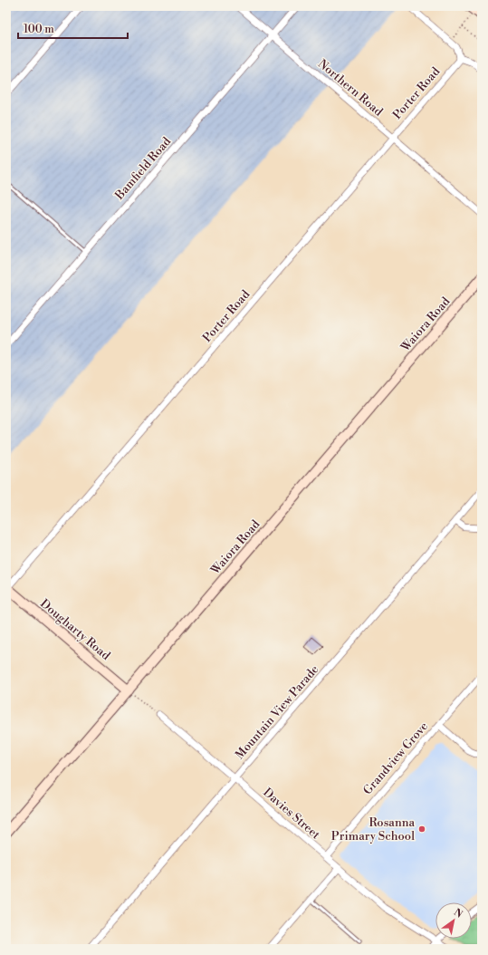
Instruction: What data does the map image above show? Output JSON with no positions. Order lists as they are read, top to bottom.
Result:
{
  "streets": {
    "main road": ["Waiora Road", "Dougharty Road"],
    "street": [
      "Northern Road",
      "Porter Road",
      "Bamfield Road",
      "Mountain View Parade",
      "Grandview Grove",
      "Davies Street"
    ]
  },
  "crossings": [
    ["Northern Road", "Porter Road"],
    ["Northern Road", "Bamfield Road"],
    ["Porter Road", "Dougharty Road"],
    ["Waiora Road", "Dougharty Road"],
    ["Mountain View Parade", "Davies Street"],
    ["Grandview Grove", "Davies Street"]
  ],
  "places": ["Rosanna Primary School"],
  "scale_bar": "100 m",
  "north": "top right"
}
